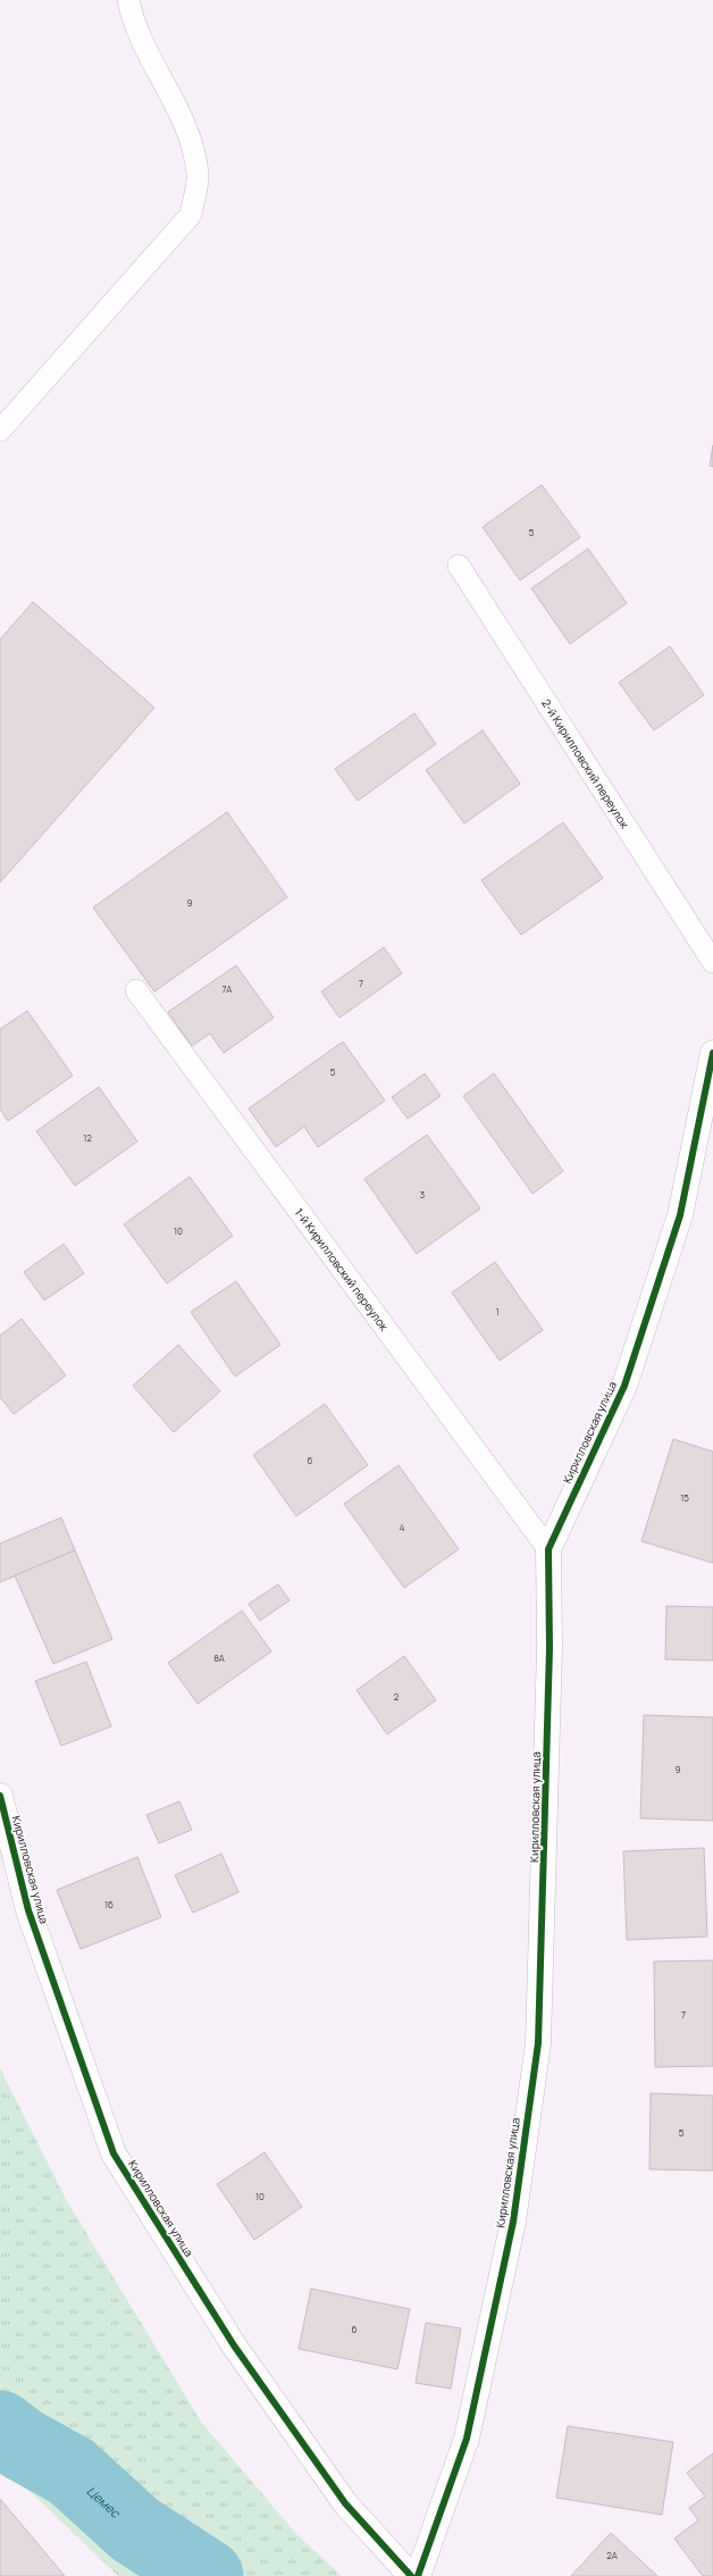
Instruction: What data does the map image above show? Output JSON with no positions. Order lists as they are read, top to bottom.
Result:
{
  "streets": {
    "street": ["Кирилловская улица"],
    "lane": ["2-й Кирилловский переулок", "1-й Кирилловский переулок"]
  },
  "crossings": [
    ["1-й Кирилловский переулок", "Кирилловская улица"]
  ],
  "water": ["Цемес"],
  "house_numbers": [
    "5",
    "9",
    "7",
    "7А",
    "5",
    "12",
    "3",
    "10",
    "1",
    "6",
    "15",
    "4",
    "8А",
    "2",
    "9",
    "16",
    "7",
    "5",
    "10",
    "6",
    "2А"
  ]
}
